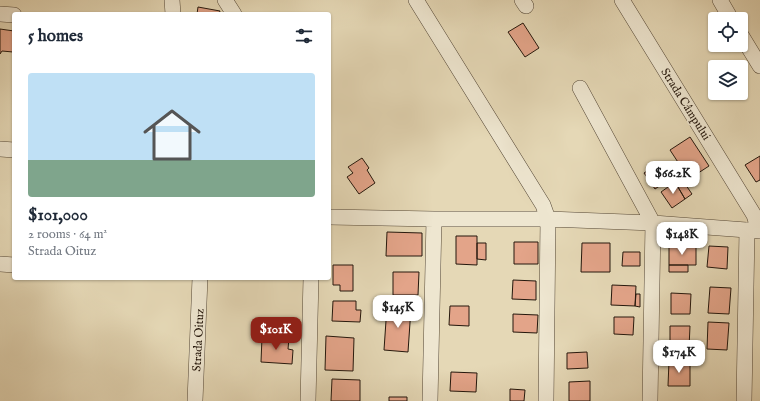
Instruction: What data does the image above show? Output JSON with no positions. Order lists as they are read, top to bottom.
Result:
{
  "streets": {
    "street": ["Strada Câmpului", "Strada Oituz"]
  },
  "page": {
    "heading": "5 homes",
    "list": [
      {
        "name": "$101,000",
        "note": "2 rooms · 64 m² · Strada Oituz"
      }
    ],
    "price": [
      "$66.2K",
      "$148K",
      "$145K",
      "$101K",
      "$174K"
    ]
  }
}
